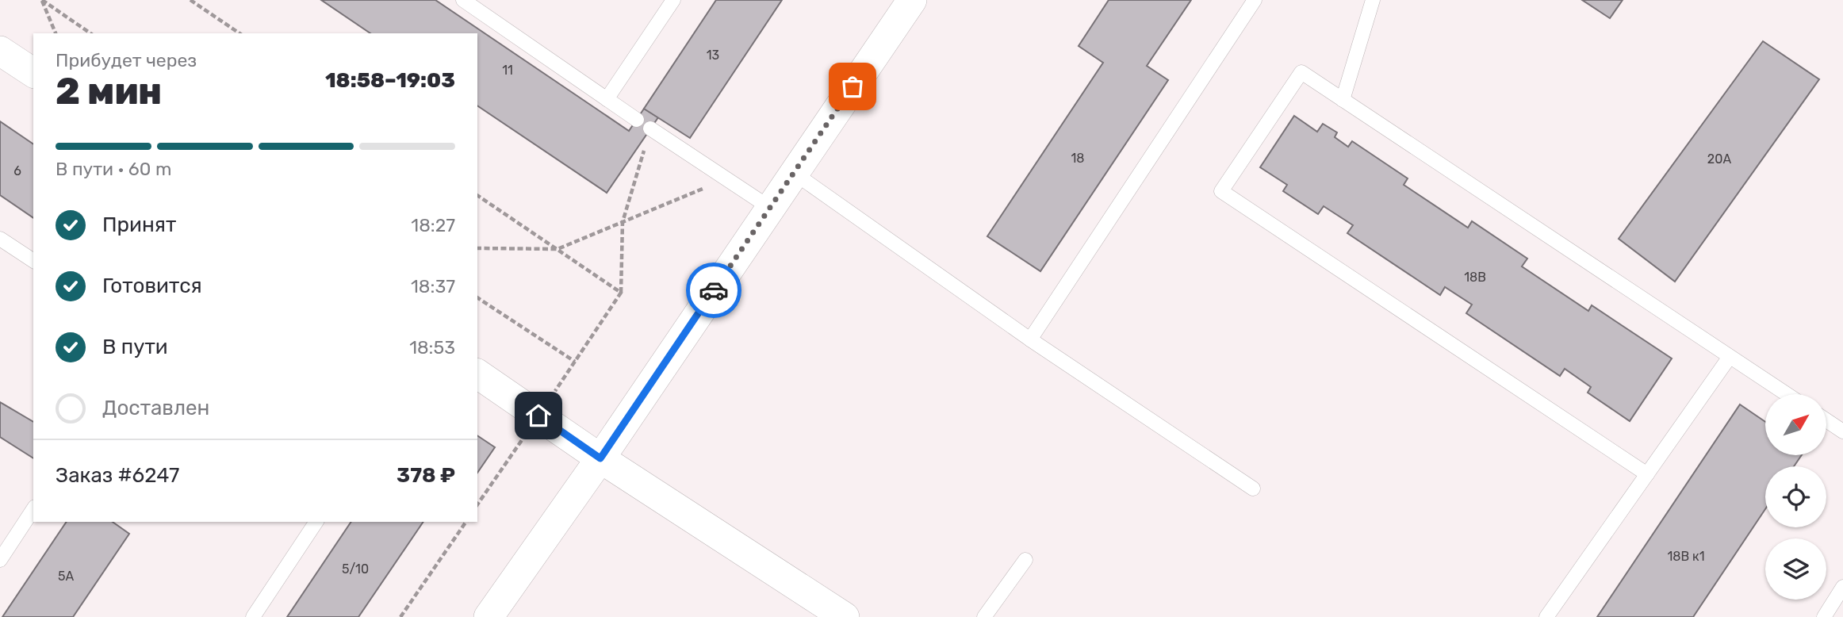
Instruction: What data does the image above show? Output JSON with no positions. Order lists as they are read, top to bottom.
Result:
{
  "house_numbers": [
    "13",
    "11",
    "18",
    "20А",
    "6",
    "18В",
    "18В к1",
    "5/10",
    "5А"
  ],
  "north": "top right",
  "page": {
    "heading": ["2 мин", "Прибудет через", "18:58–19:03"],
    "panel": ["Заказ #6247", "378 ₽"],
    "bar": "В пути · 60 m",
    "list": [
      ["Принят", "18:27"],
      ["Готовится", "18:37"],
      ["В пути", "18:53"],
      "Доставлен"
    ]
  }
}
